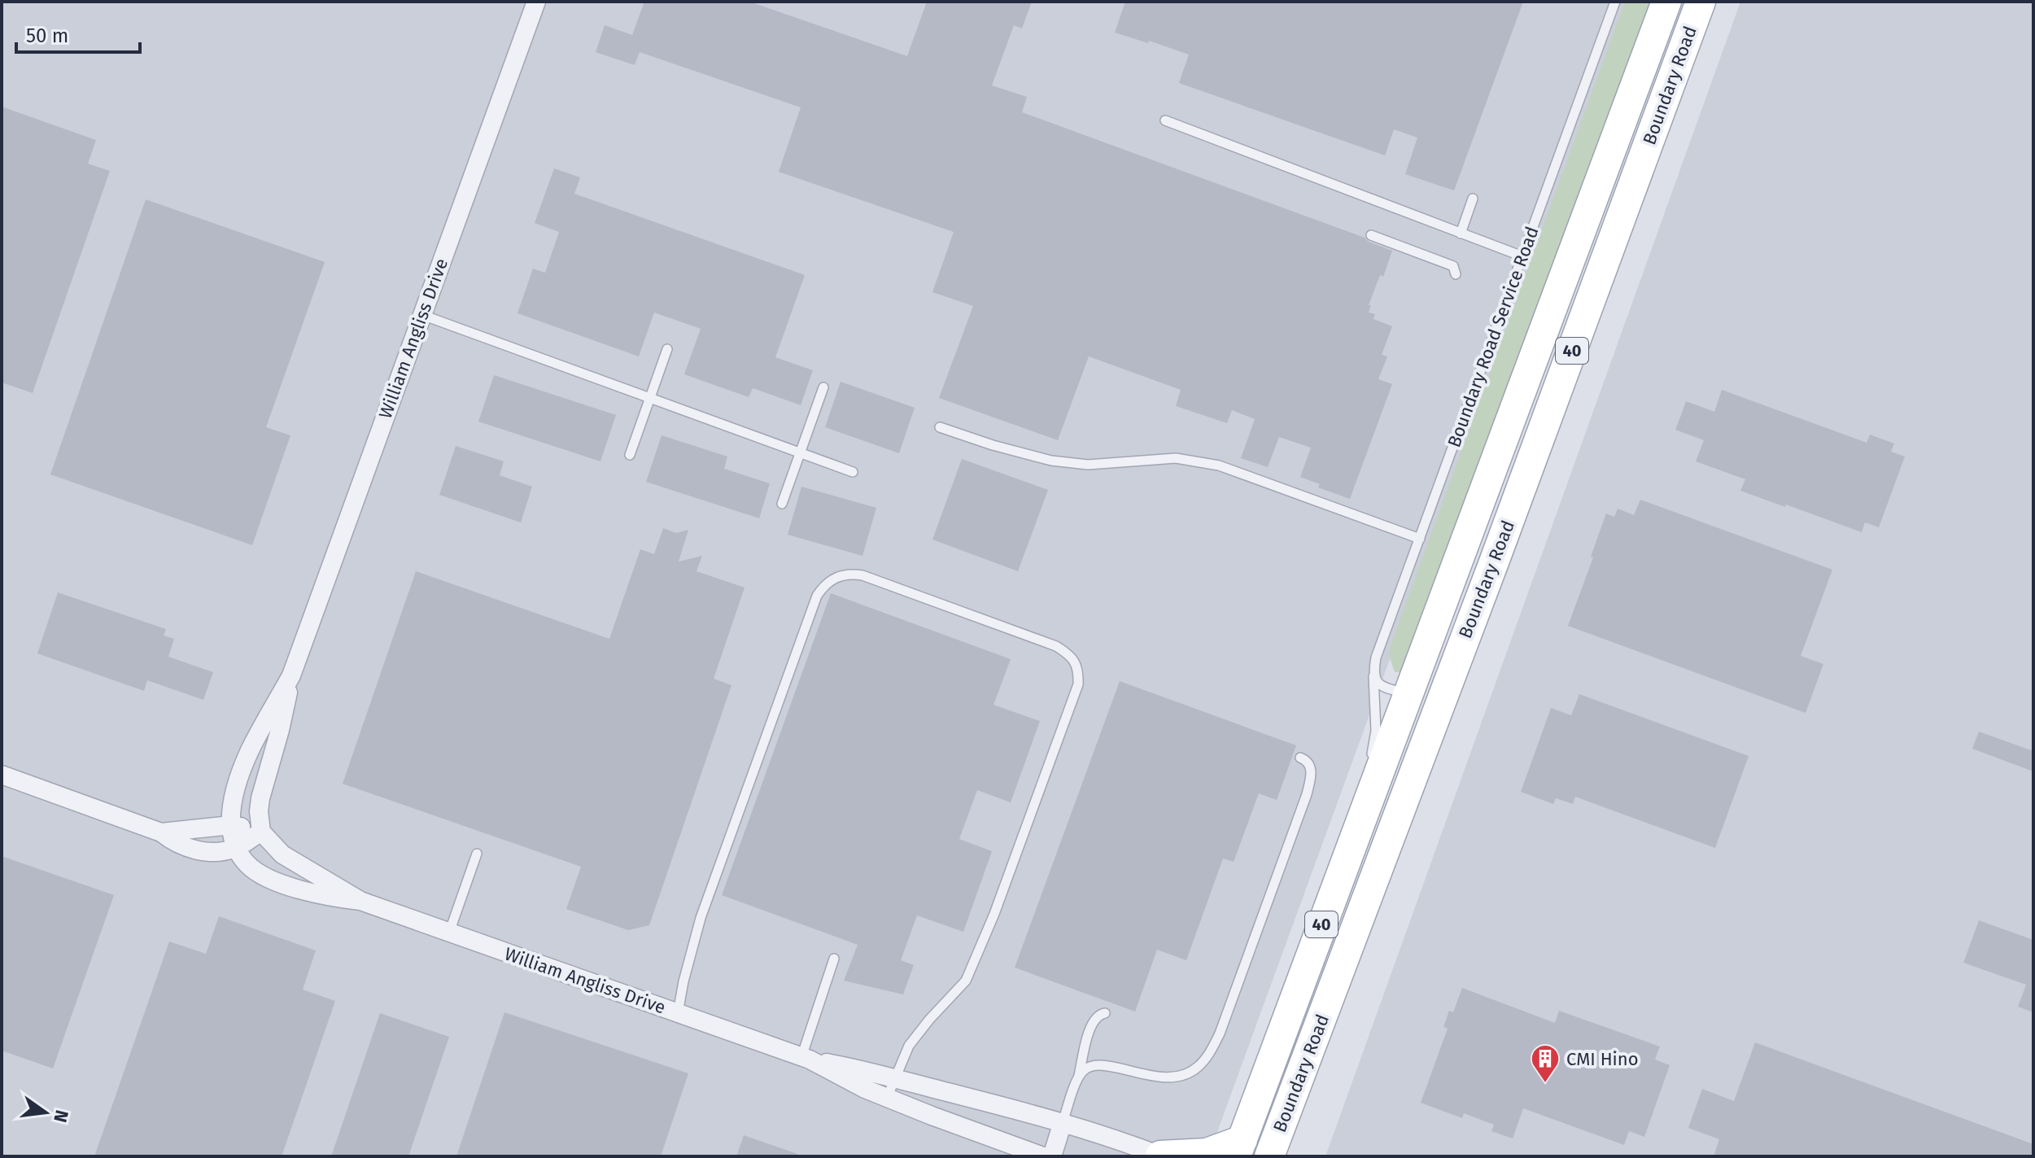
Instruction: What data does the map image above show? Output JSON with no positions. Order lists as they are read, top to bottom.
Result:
{
  "streets": {
    "main road": ["Boundary Road", "40"],
    "street": ["William Angliss Drive"],
    "lane": ["Boundary Road Service Road"]
  },
  "places": {
    "building": ["CMI Hino"]
  },
  "scale_bar": "50 m",
  "north": "right"
}
